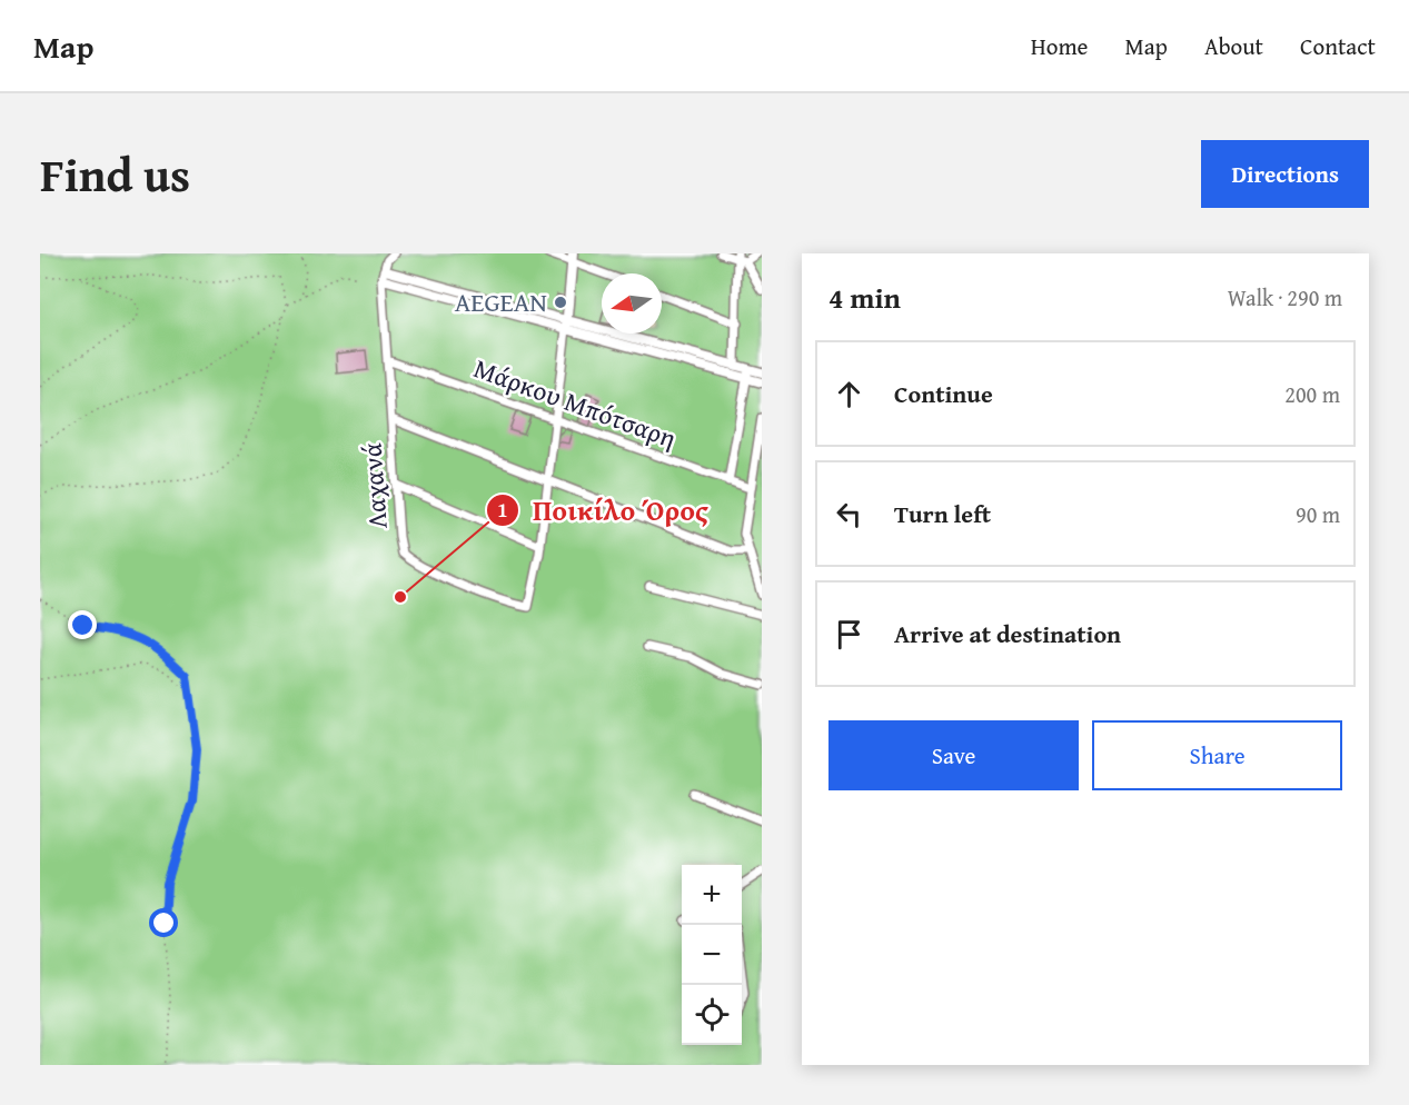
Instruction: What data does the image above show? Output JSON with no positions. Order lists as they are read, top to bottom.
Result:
{
  "streets": {
    "street": ["Μάρκου Μπότσαρη", "Λαχανά"]
  },
  "crossings": [
    ["Μάρκου Μπότσαρη", "Λαχανά"]
  ],
  "places": ["AEGEAN", "Ποικίλο Όρος"],
  "north": "left",
  "page": {
    "header": "Map",
    "nav": [
      "Home",
      "Map",
      "About",
      "Contact"
    ],
    "title": "Find us",
    "buttons": [
      "Directions",
      ["Save", "Share"]
    ],
    "heading": ["4 min", "Walk · 290 m"],
    "list": [
      ["Continue", "200 m"],
      ["Turn left", "90 m"],
      "Arrive at destination"
    ],
    "map_buttons": ["+", "−"]
  }
}
